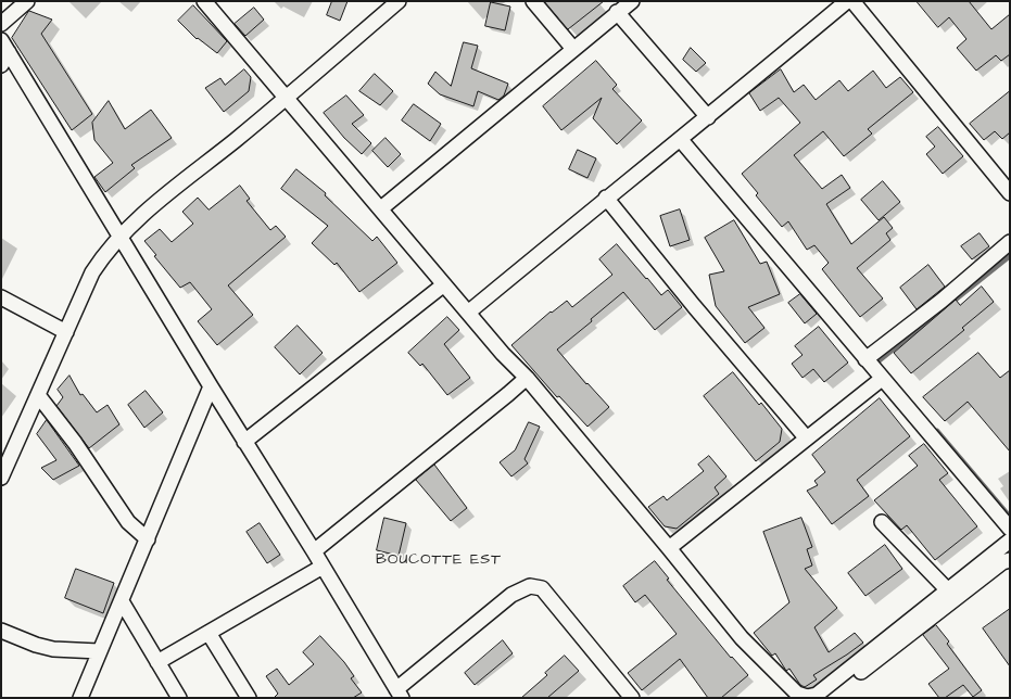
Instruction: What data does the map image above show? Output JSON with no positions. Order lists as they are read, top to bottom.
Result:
{
  "districts": ["BOUCOTTE EST"]
}
